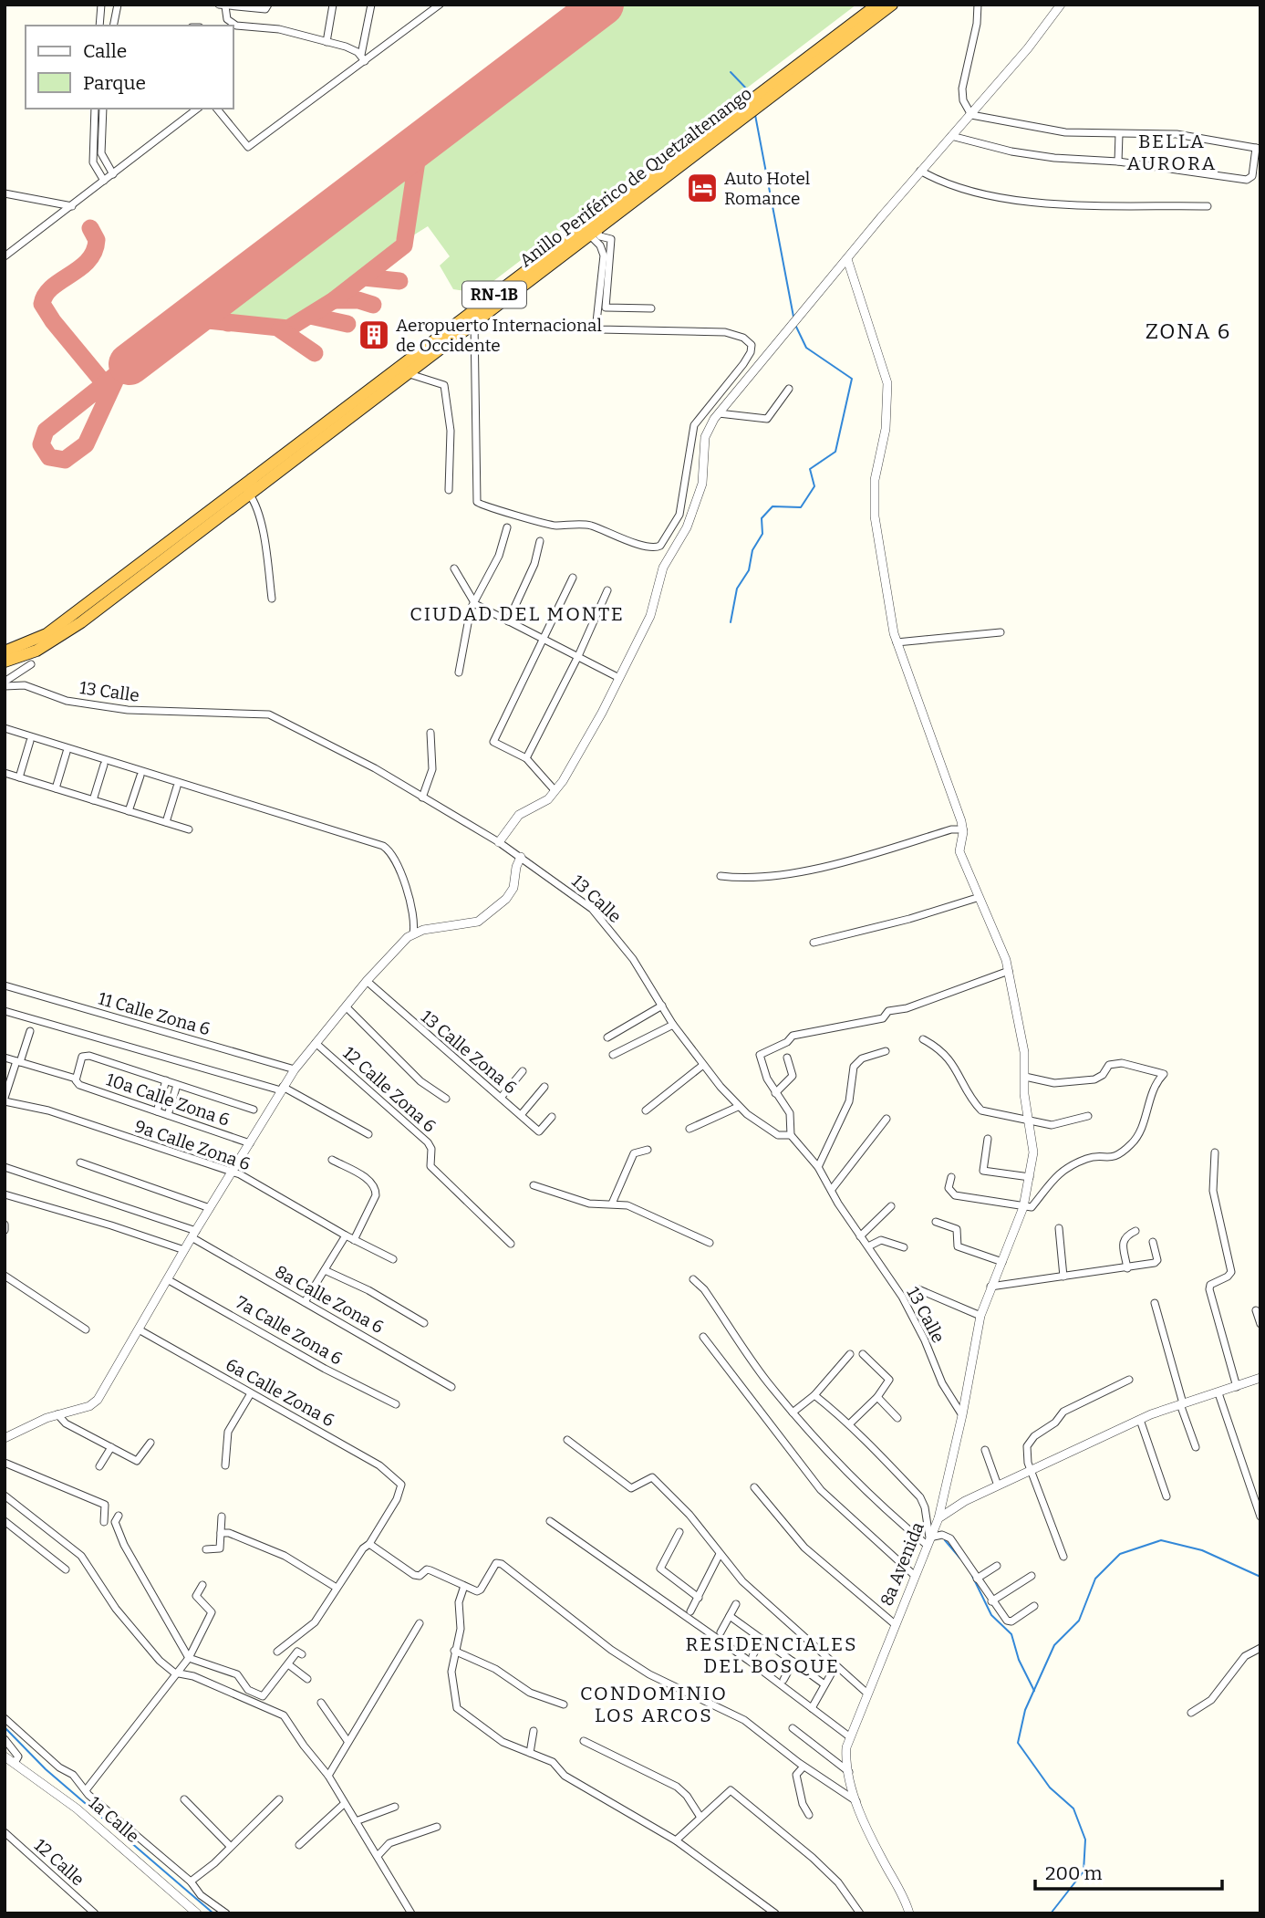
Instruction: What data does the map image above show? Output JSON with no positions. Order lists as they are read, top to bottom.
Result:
{
  "streets": {
    "highway": ["Anillo Periférico de Quetzaltenango", "RN-1B"],
    "street": [
      "13 Calle",
      "11 Calle Zona 6",
      "13 Calle Zona 6",
      "12 Calle Zona 6",
      "10a Calle Zona 6",
      "9a Calle Zona 6",
      "8a Calle Zona 6",
      "7a Calle Zona 6",
      "6a Calle Zona 6",
      "8a Avenida",
      "1a Calle",
      "12 Calle"
    ]
  },
  "districts": [
    "BELLA AURORA",
    "ZONA 6",
    "CIUDAD DEL MONTE",
    "RESIDENCIALES DEL BOSQUE",
    "CONDOMINIO LOS ARCOS"
  ],
  "places": {
    "hotel": ["Auto Hotel Romance"],
    "building": ["Aeropuerto Internacional de Occidente"]
  },
  "legend": ["Calle", "Parque"],
  "scale_bar": "200 m"
}
